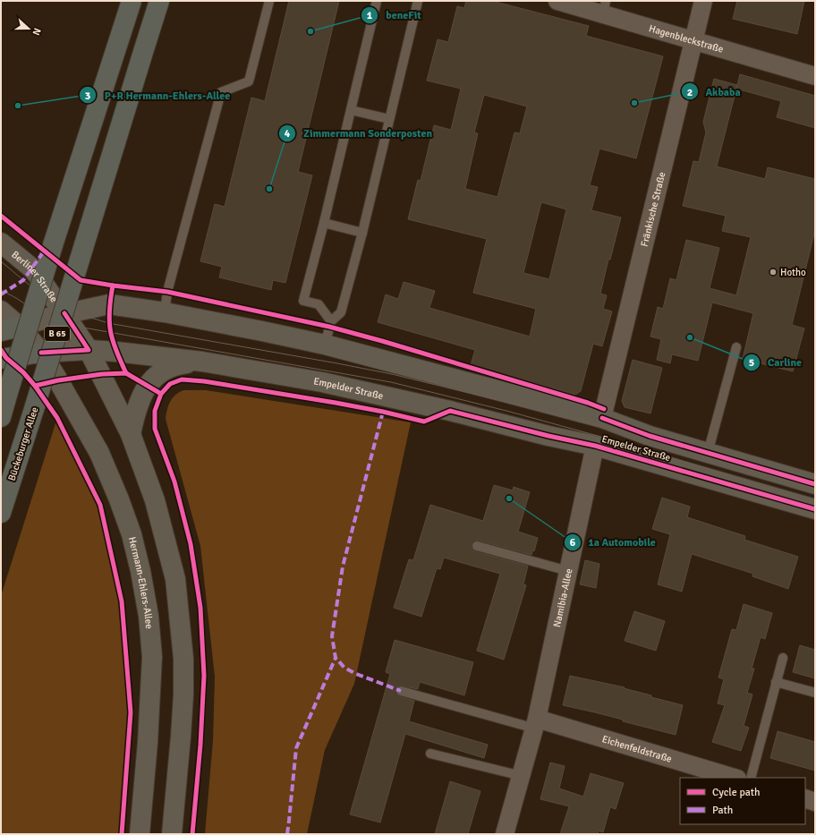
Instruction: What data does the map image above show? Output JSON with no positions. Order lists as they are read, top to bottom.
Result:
{
  "streets": {
    "highway": ["B 65", "Bückeburger Allee"],
    "street": [
      "Hagenbleckstraße",
      "Fränkische Straße",
      "Berliner Straße",
      "Empelder Straße",
      "Hermann-Ehlers-Allee",
      "Namibia-Allee",
      "Eichenfeldstraße"
    ]
  },
  "crossings": [
    ["Hagenbleckstraße", "Fränkische Straße"],
    ["Fränkische Straße", "Empelder Straße"],
    ["Berliner Straße", "Empelder Straße"],
    ["Empelder Straße", "Hermann-Ehlers-Allee"],
    ["Empelder Straße", "Namibia-Allee"],
    ["Namibia-Allee", "Eichenfeldstraße"]
  ],
  "places": [
    "beneFit",
    "Akbaba",
    "P+R Hermann-Ehlers-Allee",
    "Zimmermann Sonderposten",
    "Hotho",
    "Carline",
    "1a Automobile"
  ],
  "legend": ["Cycle path", "Path"],
  "north": "right"
}
